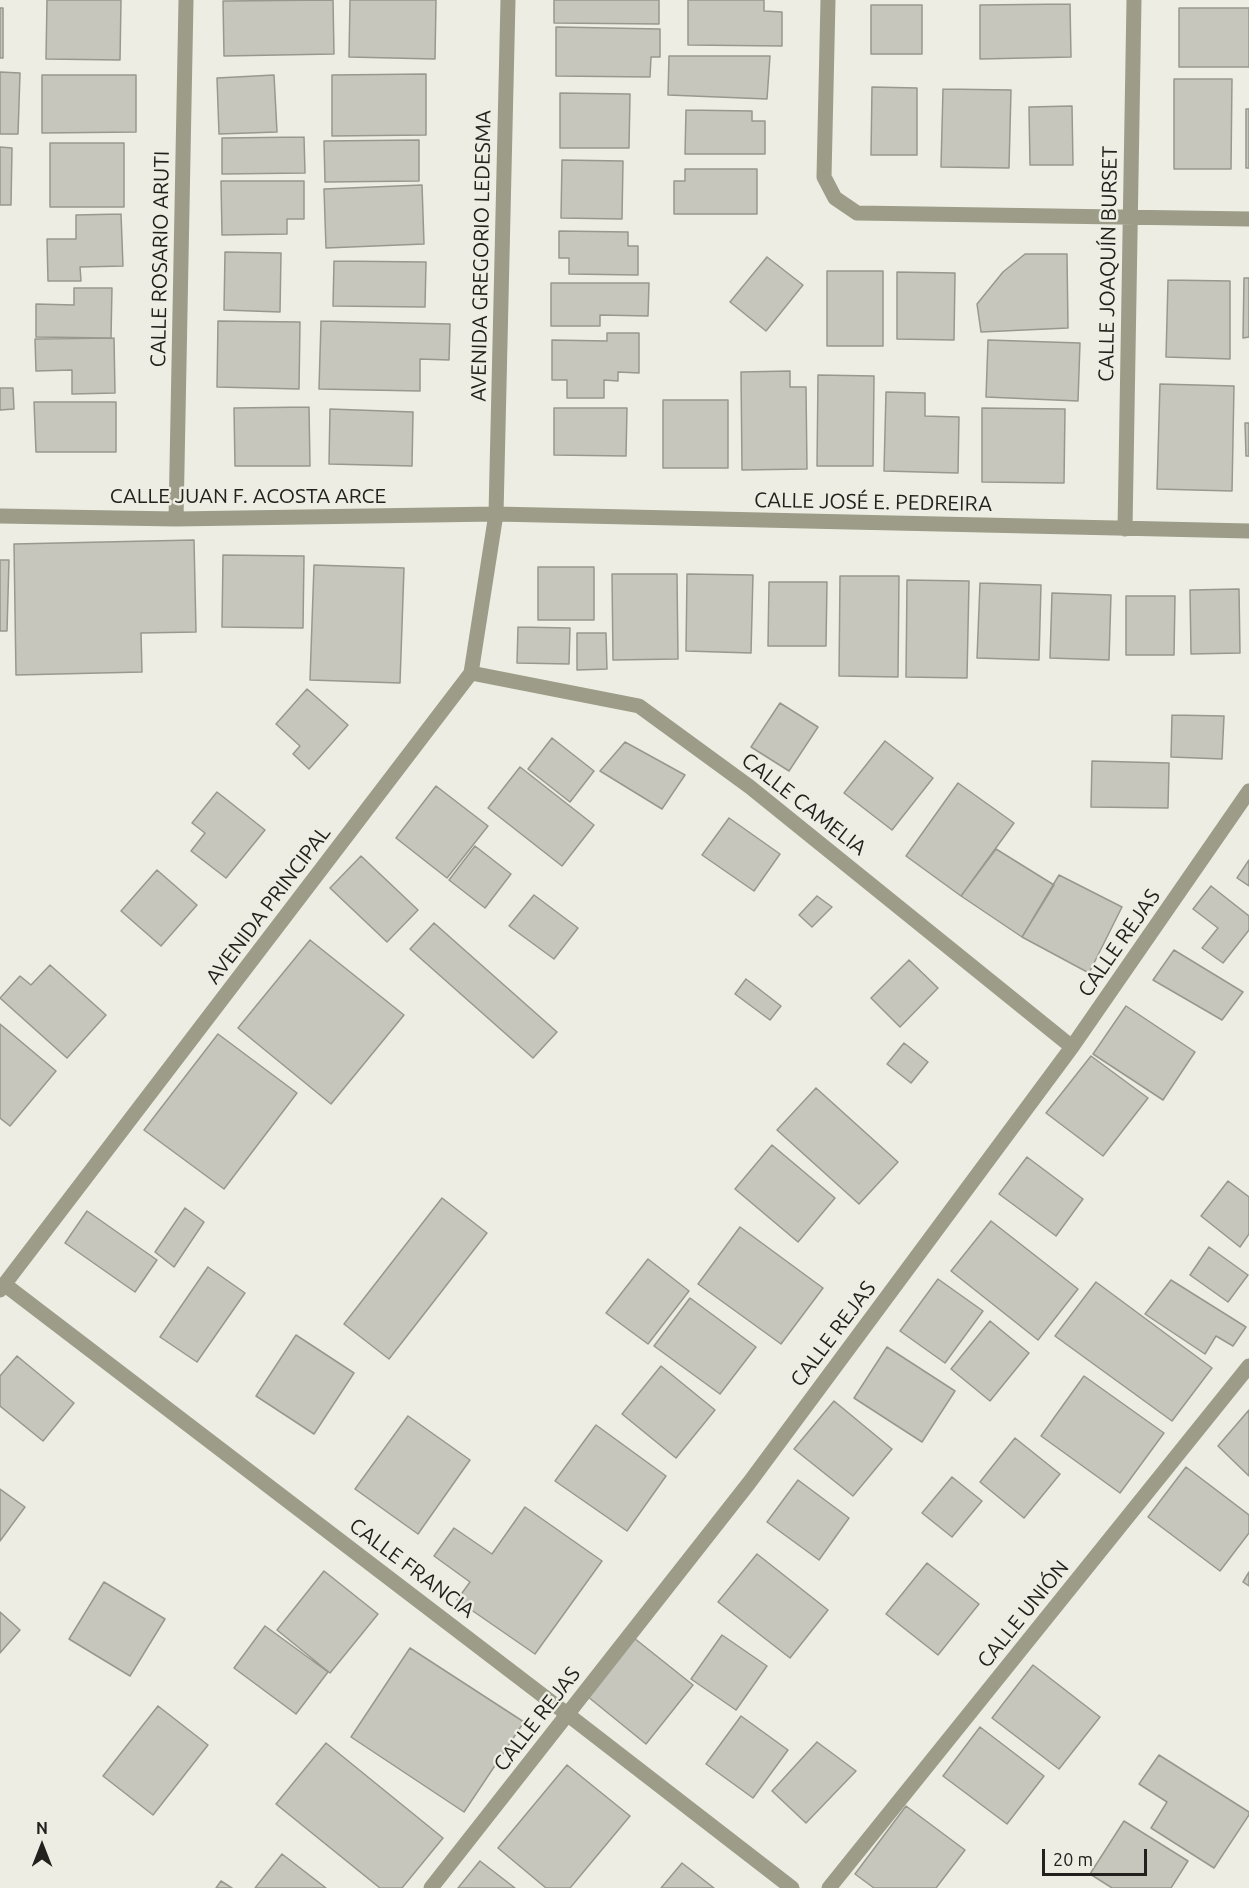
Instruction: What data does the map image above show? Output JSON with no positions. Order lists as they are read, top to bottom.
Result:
{
  "streets": {
    "street": [
      "AVENIDA GREGORIO LEDESMA",
      "CALLE ROSARIO ARUTI",
      "CALLE JOAQUÍN BURSET",
      "CALLE JUAN F. ACOSTA ARCE",
      "CALLE JOSÉ E. PEDREIRA",
      "CALLE CAMELIA",
      "AVENIDA PRINCIPAL",
      "CALLE REJAS",
      "CALLE FRANCIA",
      "CALLE UNIÓN"
    ]
  },
  "crossings": [
    ["AVENIDA GREGORIO LEDESMA", "CALLE JUAN F. ACOSTA ARCE"],
    ["AVENIDA GREGORIO LEDESMA", "CALLE JOSÉ E. PEDREIRA"],
    ["AVENIDA GREGORIO LEDESMA", "AVENIDA PRINCIPAL"],
    ["CALLE ROSARIO ARUTI", "CALLE JUAN F. ACOSTA ARCE"],
    ["CALLE JOAQUÍN BURSET", "CALLE JOSÉ E. PEDREIRA"],
    ["CALLE JUAN F. ACOSTA ARCE", "CALLE JOSÉ E. PEDREIRA"],
    ["CALLE JUAN F. ACOSTA ARCE", "AVENIDA PRINCIPAL"],
    ["CALLE JOSÉ E. PEDREIRA", "AVENIDA PRINCIPAL"],
    ["CALLE CAMELIA", "AVENIDA PRINCIPAL"],
    ["CALLE CAMELIA", "CALLE REJAS"],
    ["AVENIDA PRINCIPAL", "CALLE FRANCIA"],
    ["CALLE REJAS", "CALLE FRANCIA"]
  ],
  "scale_bar": "20 m",
  "north": "top"
}
